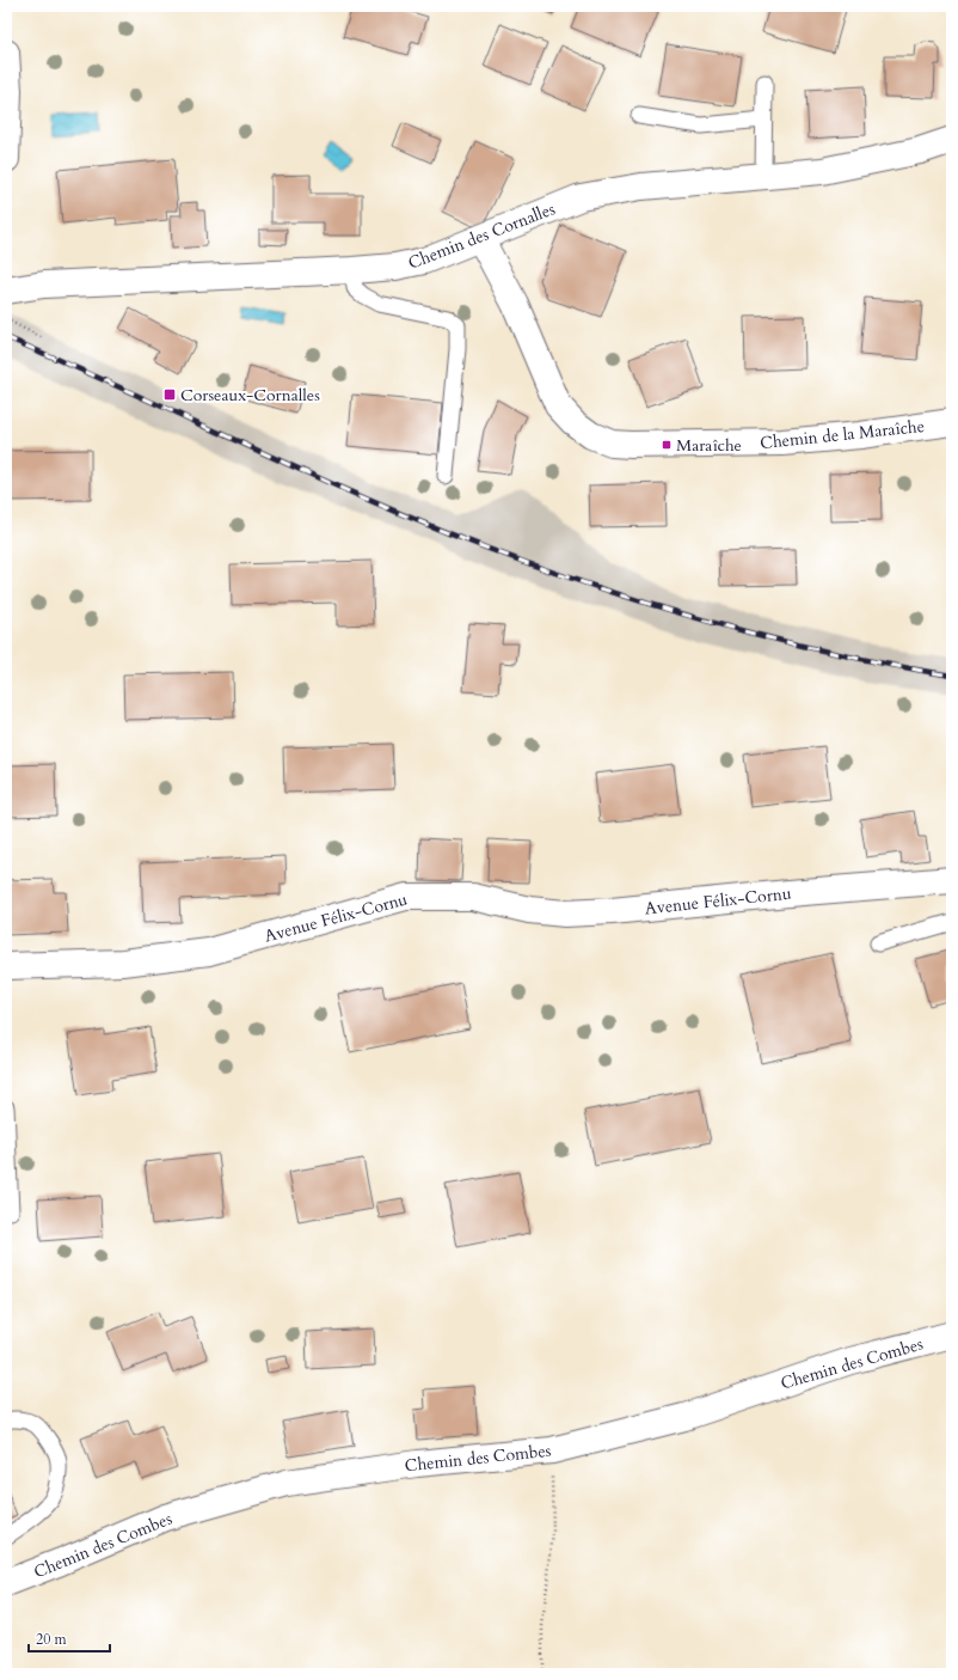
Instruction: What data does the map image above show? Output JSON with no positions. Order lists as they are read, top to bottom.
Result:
{
  "streets": {
    "street": [
      "Chemin des Cornalles",
      "Chemin de la Maraîche",
      "Avenue Félix-Cornu",
      "Chemin des Combes"
    ]
  },
  "crossings": [
    ["Chemin des Cornalles", "Chemin de la Maraîche"]
  ],
  "places": {
    "transit": ["Corseaux-Cornalles", "Maraîche"]
  },
  "scale_bar": "20 m"
}
